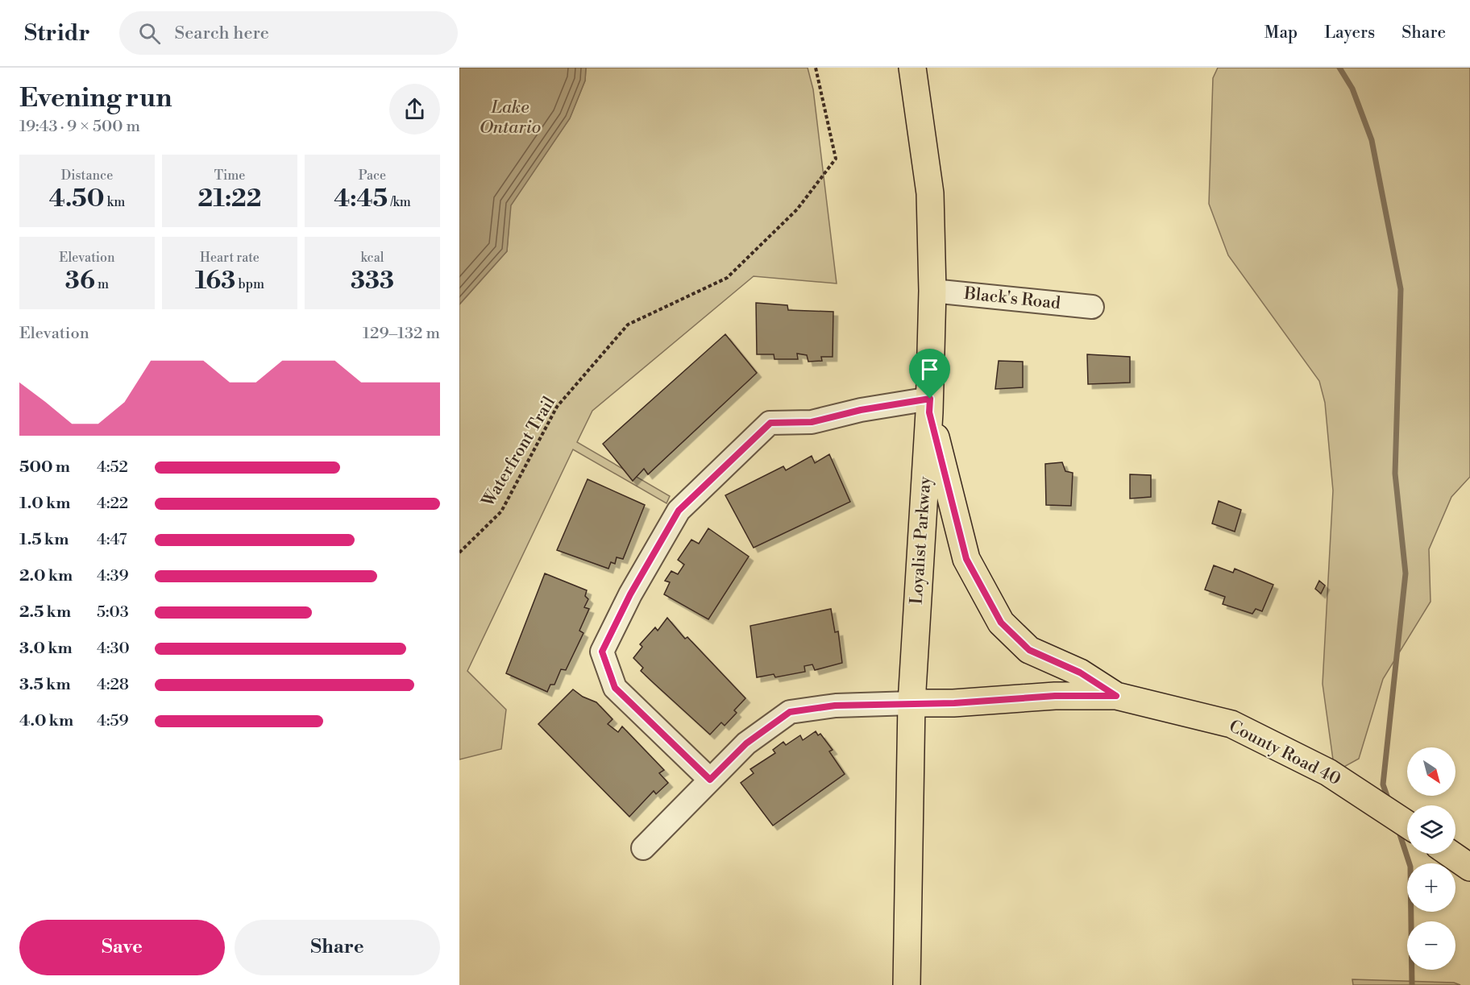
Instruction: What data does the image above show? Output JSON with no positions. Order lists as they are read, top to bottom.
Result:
{
  "streets": {
    "main road": ["Loyalist Parkway", "County Road 40"],
    "street": ["Black's Road"],
    "path": ["Waterfront Trail"]
  },
  "crossings": [
    ["Black's Road", "Loyalist Parkway"],
    ["Loyalist Parkway", "County Road 40"]
  ],
  "water": ["Lake Ontario"],
  "north": "bottom right",
  "page": {
    "header": "Stridr",
    "search": "Search here",
    "nav": ["Map", "Layers", "Share"],
    "heading": ["Evening run", "19:43 · 9 × 500 m"],
    "stats": [
      ["Distance", "4.50 km"],
      ["Time", "21:22"],
      ["Pace", "4:45 /km"],
      ["Elevation", "36 m"],
      ["Heart rate", "163 bpm"],
      ["kcal", "333"]
    ],
    "chart": ["Elevation", "129–132 m"],
    "list": [
      {
        "name": "500 m",
        "note": "4:52"
      },
      {
        "name": "1.0 km",
        "note": "4:22"
      },
      {
        "name": "1.5 km",
        "note": "4:47"
      },
      {
        "name": "2.0 km",
        "note": "4:39"
      },
      {
        "name": "2.5 km",
        "note": "5:03"
      },
      {
        "name": "3.0 km",
        "note": "4:30"
      },
      {
        "name": "3.5 km",
        "note": "4:28"
      },
      {
        "name": "4.0 km",
        "note": "4:59"
      }
    ],
    "map_buttons": ["+", "−"],
    "buttons": ["Save", "Share"]
  }
}
